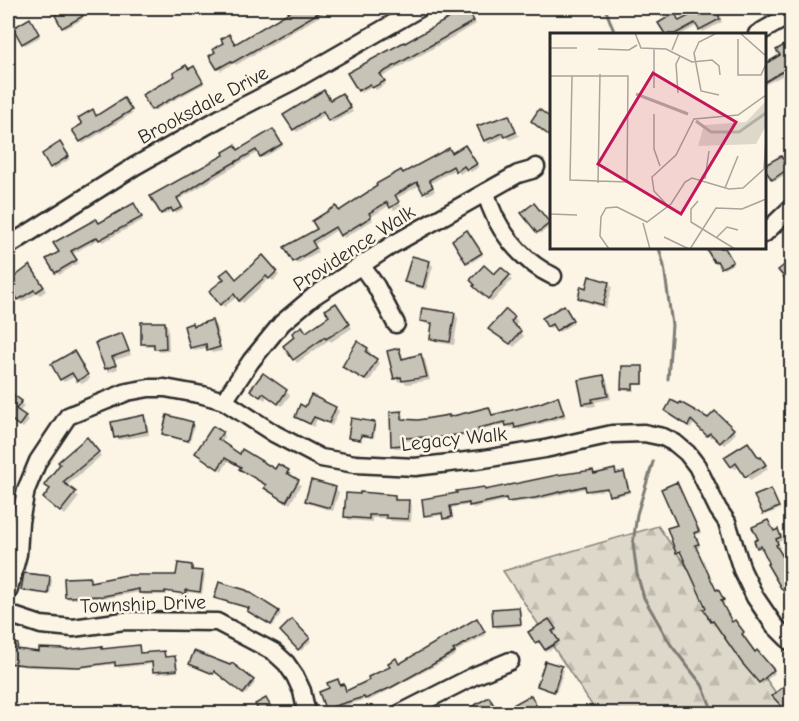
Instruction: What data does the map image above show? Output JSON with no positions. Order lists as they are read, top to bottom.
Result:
{
  "streets": {
    "street": [
      "Brooksdale Drive",
      "Providence Walk",
      "Legacy Walk",
      "Township Drive"
    ]
  },
  "crossings": [
    ["Providence Walk", "Legacy Walk"]
  ]
}
